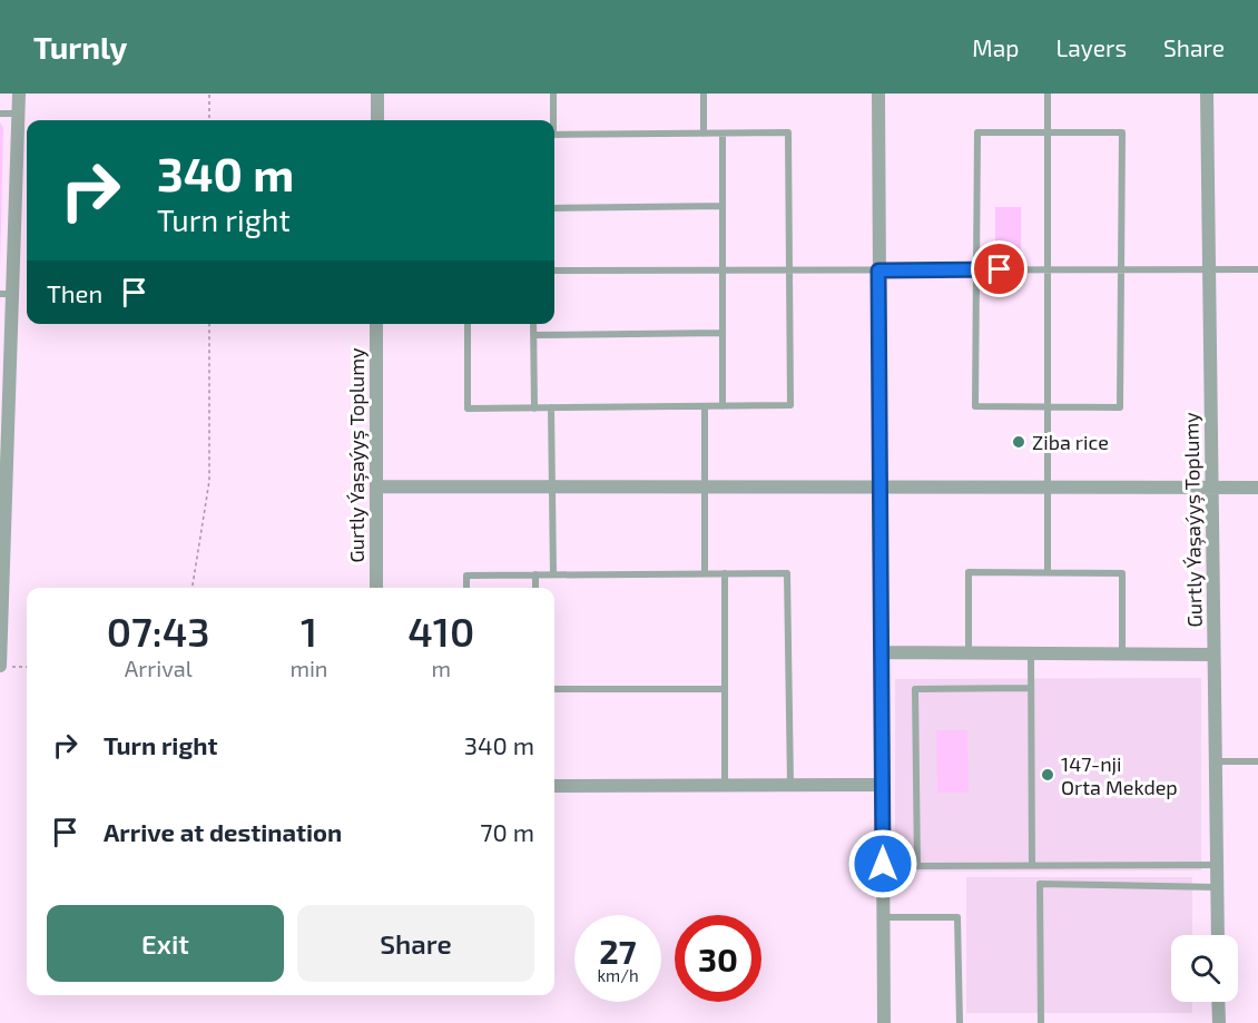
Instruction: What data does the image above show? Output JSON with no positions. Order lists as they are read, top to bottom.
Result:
{
  "streets": {
    "street": ["Gurtly Ýaşaýyş Toplumy"]
  },
  "places": ["Ziba rice", "147-nji Orta Mekdep"],
  "page": {
    "header": "Turnly",
    "nav": ["Map", "Layers", "Share"],
    "turn": ["340 m", "Turn right"],
    "then": "Then",
    "eta": [
      "07:43",
      "Arrival",
      "1",
      "min",
      "410",
      "m"
    ],
    "list": [
      {
        "name": "Turn right",
        "value": "340 m"
      },
      {
        "name": "Arrive at destination",
        "value": "70 m"
      }
    ],
    "buttons": ["Exit", "Share"],
    "speed": "27 km/h",
    "limit": "30"
  }
}
